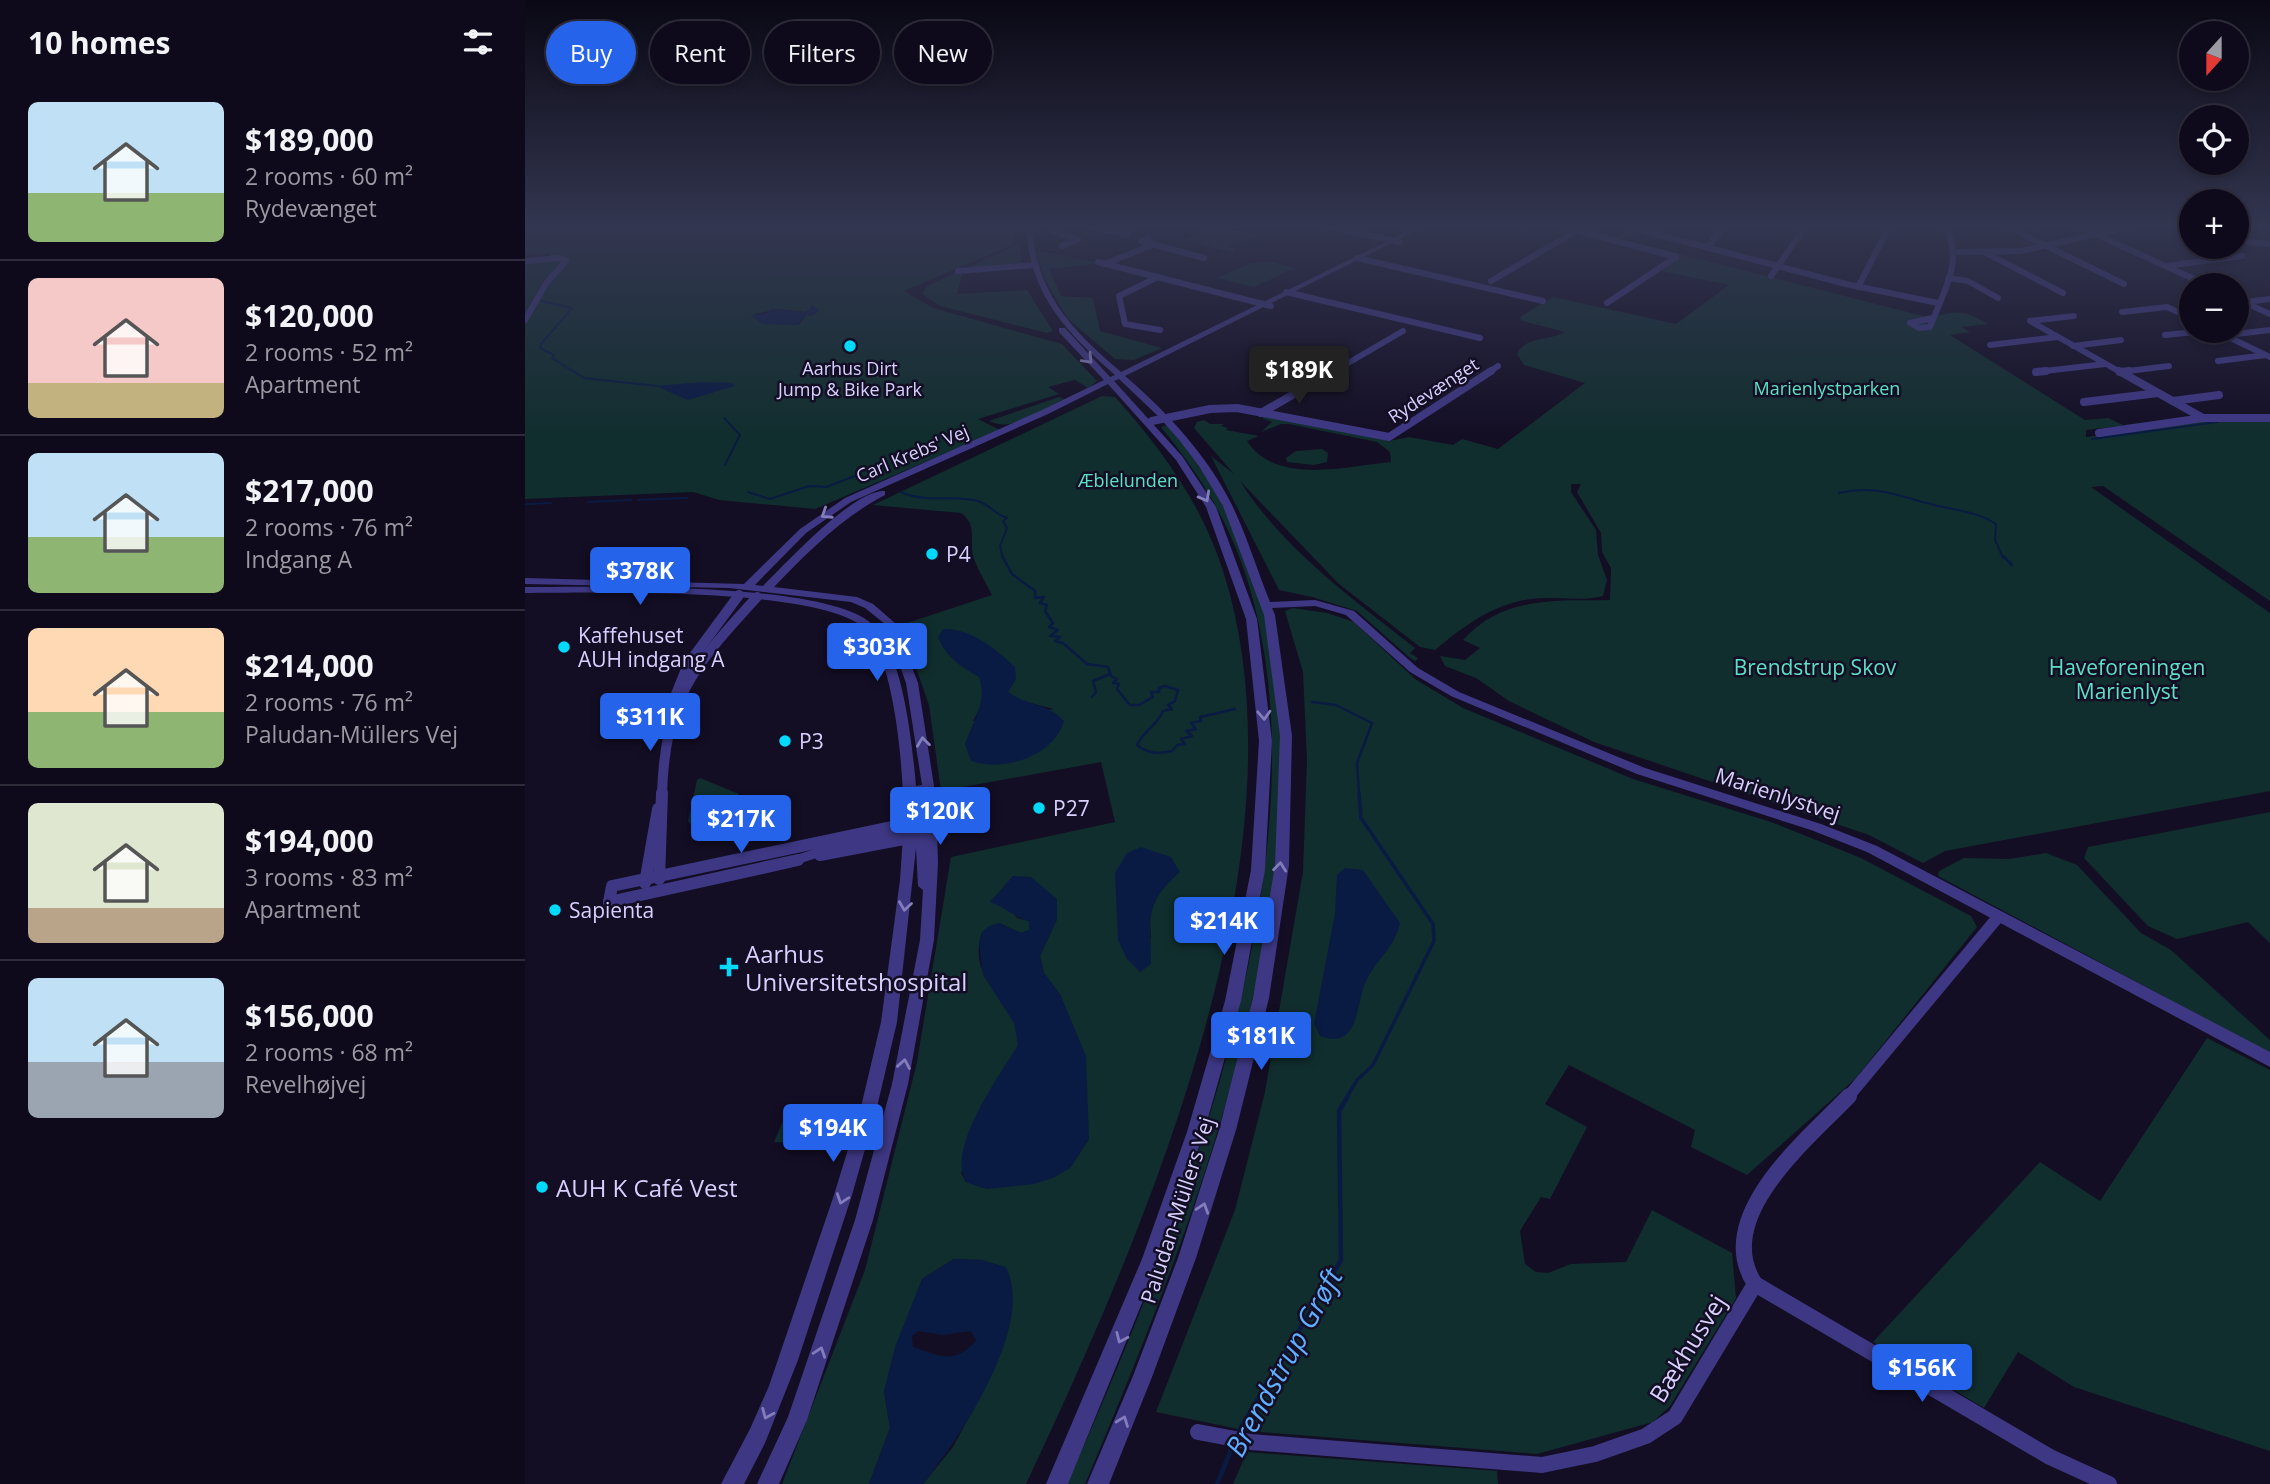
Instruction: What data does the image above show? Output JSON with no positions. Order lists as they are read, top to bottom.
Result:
{
  "streets": {
    "street": [
      "Rydevænget",
      "Carl Krebs' Vej",
      "Marienlystvej",
      "Paludan-Müllers Vej",
      "Bækhusvej"
    ]
  },
  "crossings": [
    ["Rydevænget", "Paludan-Müllers Vej"],
    ["Carl Krebs' Vej", "Paludan-Müllers Vej"],
    ["Marienlystvej", "Paludan-Müllers Vej"],
    ["Marienlystvej", "Bækhusvej"]
  ],
  "water": ["Brendstrup Grøft"],
  "parks": [
    "Marienlystparken",
    "Æblelunden",
    "Brendstrup Skov",
    "Haveforeningen Marienlyst"
  ],
  "places": {
    "other": [
      "Aarhus Dirt Jump & Bike Park",
      "P4",
      "Kaffehuset AUH indgang A",
      "P3",
      "P27",
      "Sapienta",
      "AUH K Café Vest"
    ],
    "health": ["Aarhus Universitetshospital"]
  },
  "north": "bottom",
  "page": {
    "heading": "10 homes",
    "map_buttons": ["+", "−"],
    "chip": [
      "Buy",
      "Rent",
      "Filters",
      "New"
    ],
    "list": [
      {
        "name": "$189,000",
        "note": "2 rooms · 60 m² · Rydevænget"
      },
      {
        "name": "$120,000",
        "note": "2 rooms · 52 m² · Apartment"
      },
      {
        "name": "$217,000",
        "note": "2 rooms · 76 m² · Indgang A"
      },
      {
        "name": "$214,000",
        "note": "2 rooms · 76 m² · Paludan-Müllers Vej"
      },
      {
        "name": "$194,000",
        "note": "3 rooms · 83 m² · Apartment"
      },
      {
        "name": "$156,000",
        "note": "2 rooms · 68 m² · Revelhøjvej"
      }
    ],
    "price": [
      "$189K",
      "$378K",
      "$303K",
      "$311K",
      "$120K",
      "$217K",
      "$214K",
      "$181K",
      "$194K",
      "$156K"
    ]
  }
}
